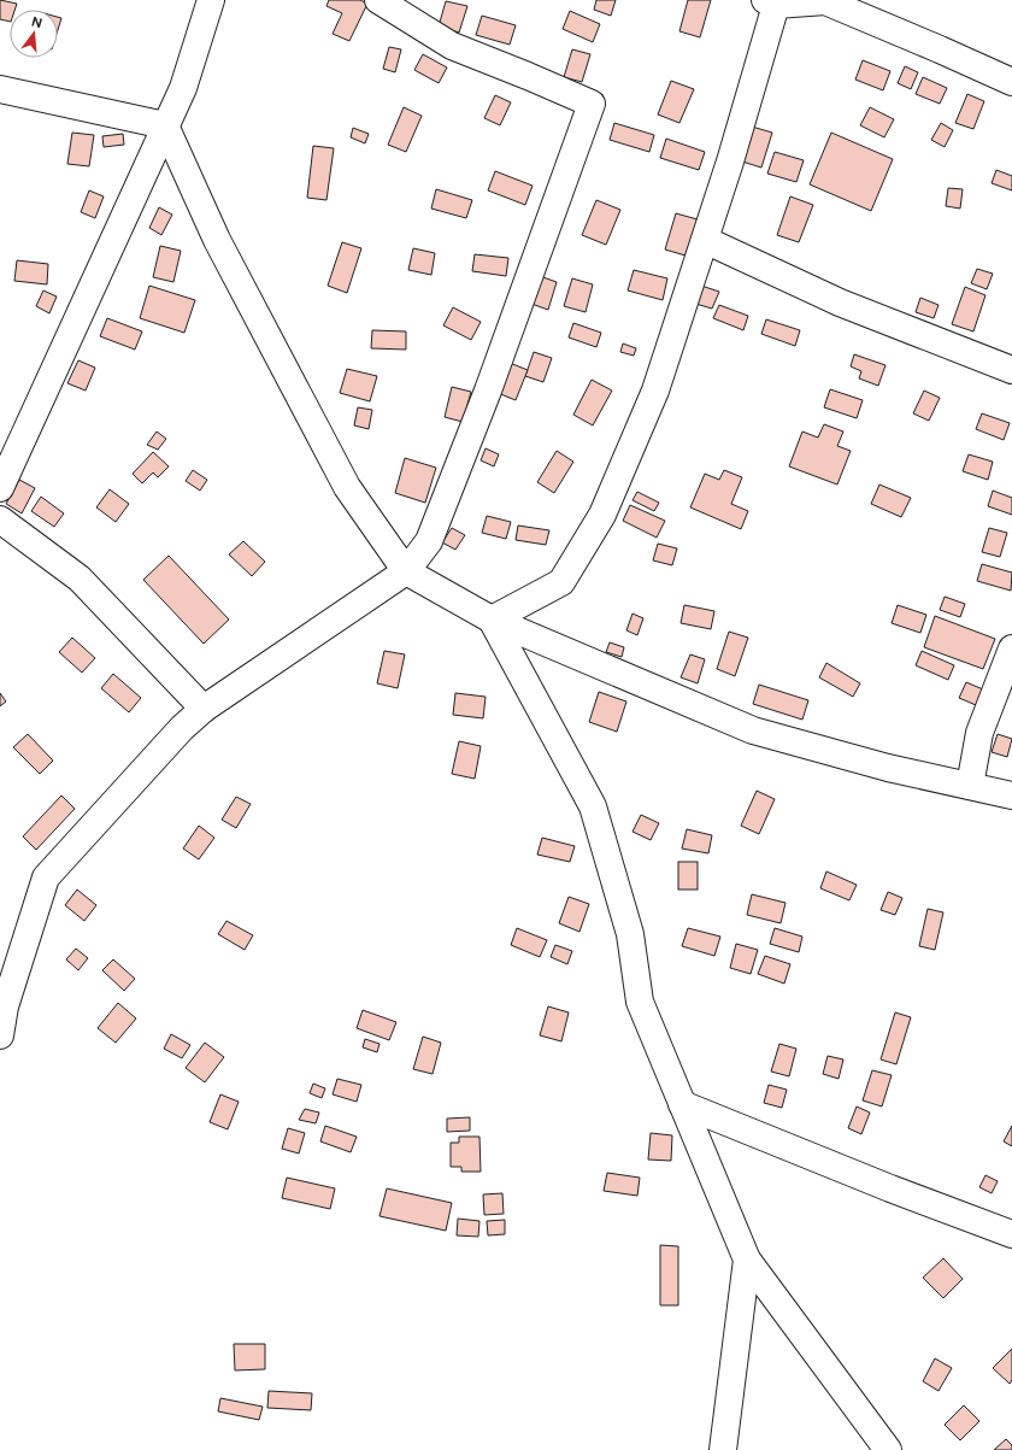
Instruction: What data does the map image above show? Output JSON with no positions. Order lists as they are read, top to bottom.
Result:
{
  "north": "top"
}
